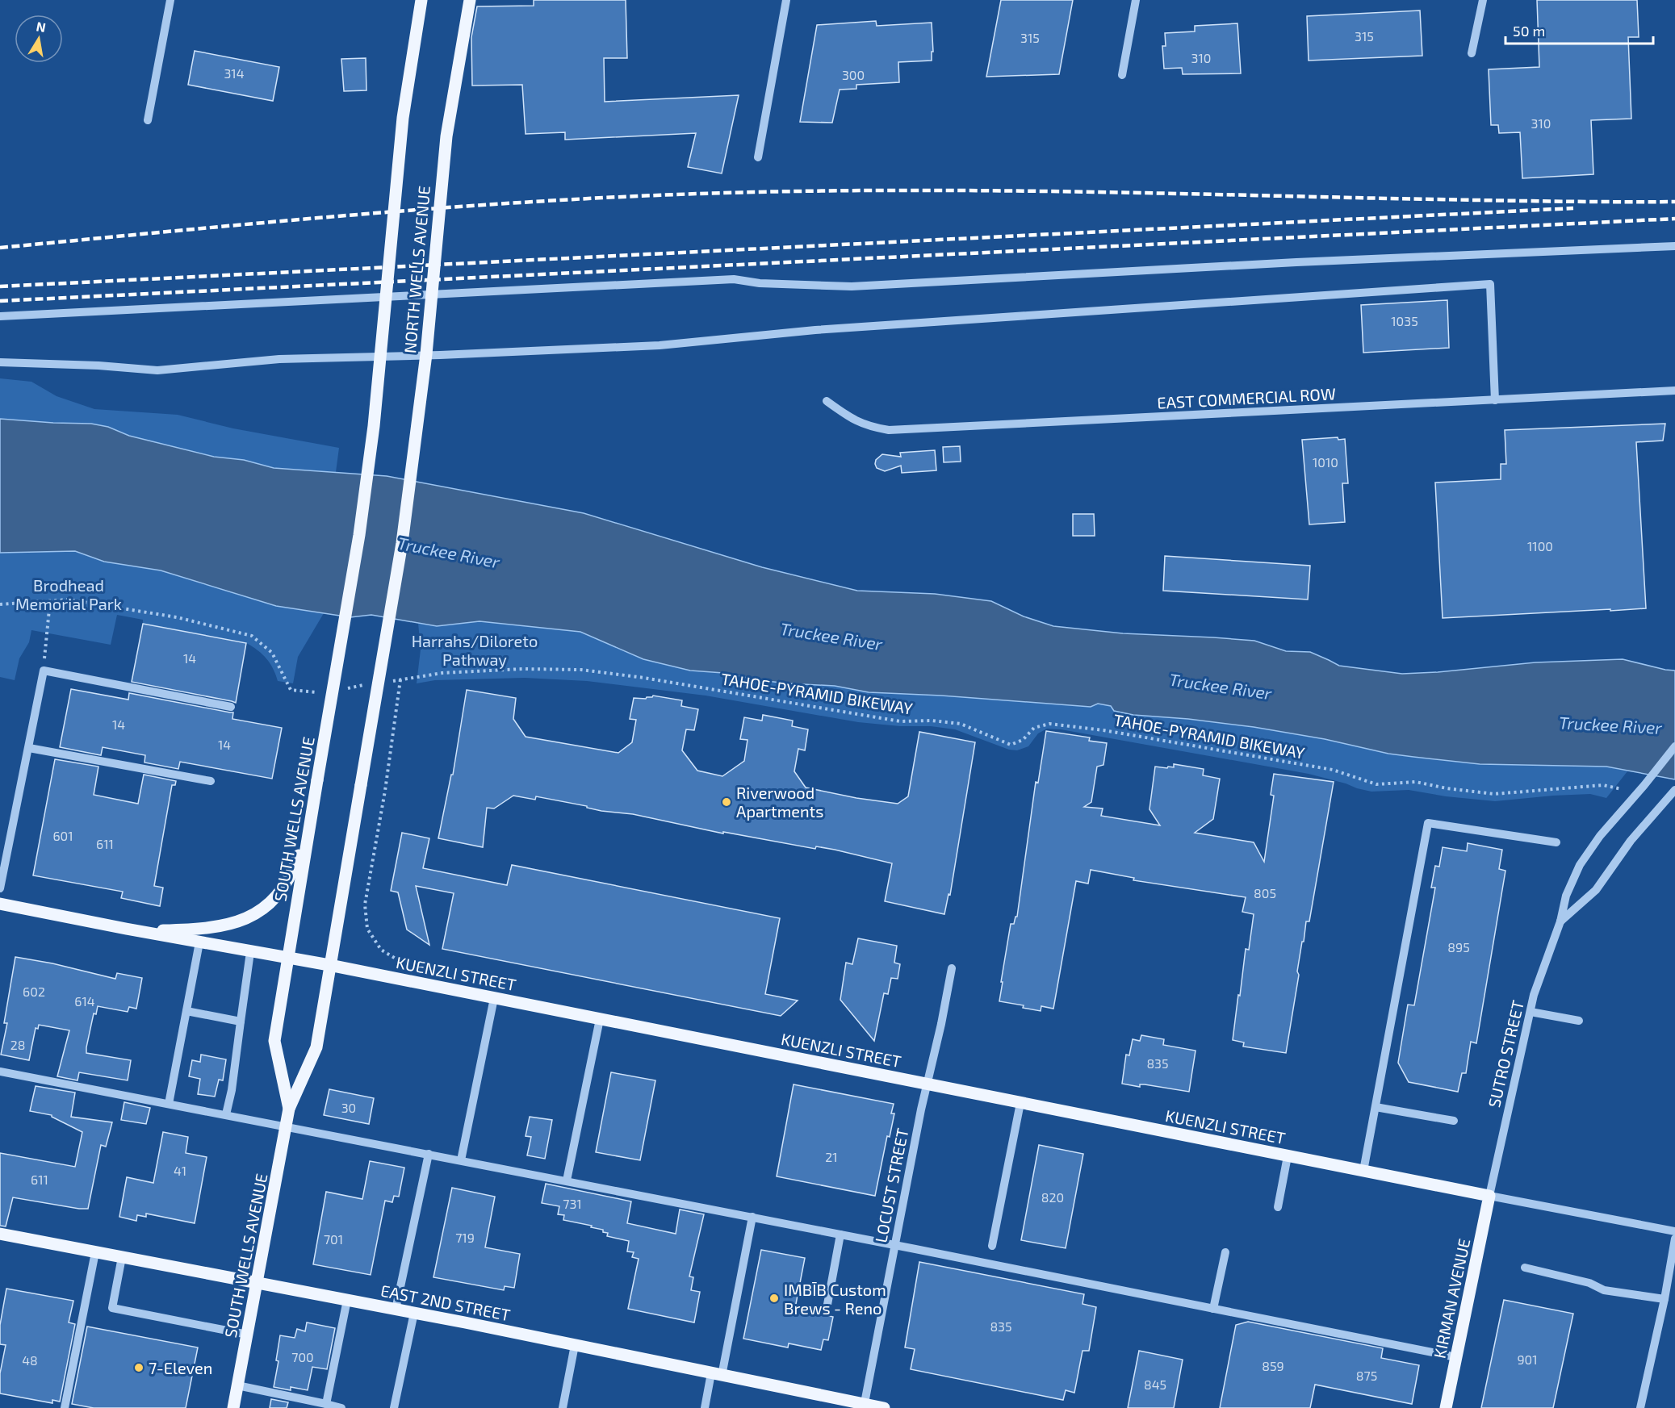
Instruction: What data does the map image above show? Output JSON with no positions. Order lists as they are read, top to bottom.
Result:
{
  "streets": {
    "main road": [
      "NORTH WELLS AVENUE",
      "SOUTH WELLS AVENUE",
      "KUENZLI STREET",
      "KIRMAN AVENUE",
      "EAST 2ND STREET"
    ],
    "street": ["EAST COMMERCIAL ROW", "SUTRO STREET", "LOCUST STREET"],
    "path": ["TAHOE-PYRAMID BIKEWAY"]
  },
  "crossings": [
    ["NORTH WELLS AVENUE", "SOUTH WELLS AVENUE"],
    ["SOUTH WELLS AVENUE", "KUENZLI STREET"],
    ["SOUTH WELLS AVENUE", "EAST 2ND STREET"],
    ["KUENZLI STREET", "SUTRO STREET"],
    ["KUENZLI STREET", "LOCUST STREET"],
    ["KUENZLI STREET", "KIRMAN AVENUE"],
    ["SUTRO STREET", "KIRMAN AVENUE"],
    ["LOCUST STREET", "EAST 2ND STREET"]
  ],
  "water": ["Truckee River"],
  "parks": ["Brodhead Memorial Park", "Harrahs/Diloreto Pathway"],
  "places": ["Riverwood Apartments", "IMBĪB Custom Brews - Reno", "7-Eleven"],
  "house_numbers": [
    "315",
    "315",
    "310",
    "314",
    "300",
    "310",
    "1035",
    "1010",
    "1100",
    "14",
    "14",
    "14",
    "601",
    "611",
    "805",
    "895",
    "602",
    "614",
    "28",
    "835",
    "30",
    "21",
    "41",
    "611",
    "820",
    "731",
    "719",
    "701",
    "835",
    "700",
    "901",
    "48",
    "859",
    "875",
    "845"
  ],
  "scale_bar": "50 m",
  "north": "top"
}
